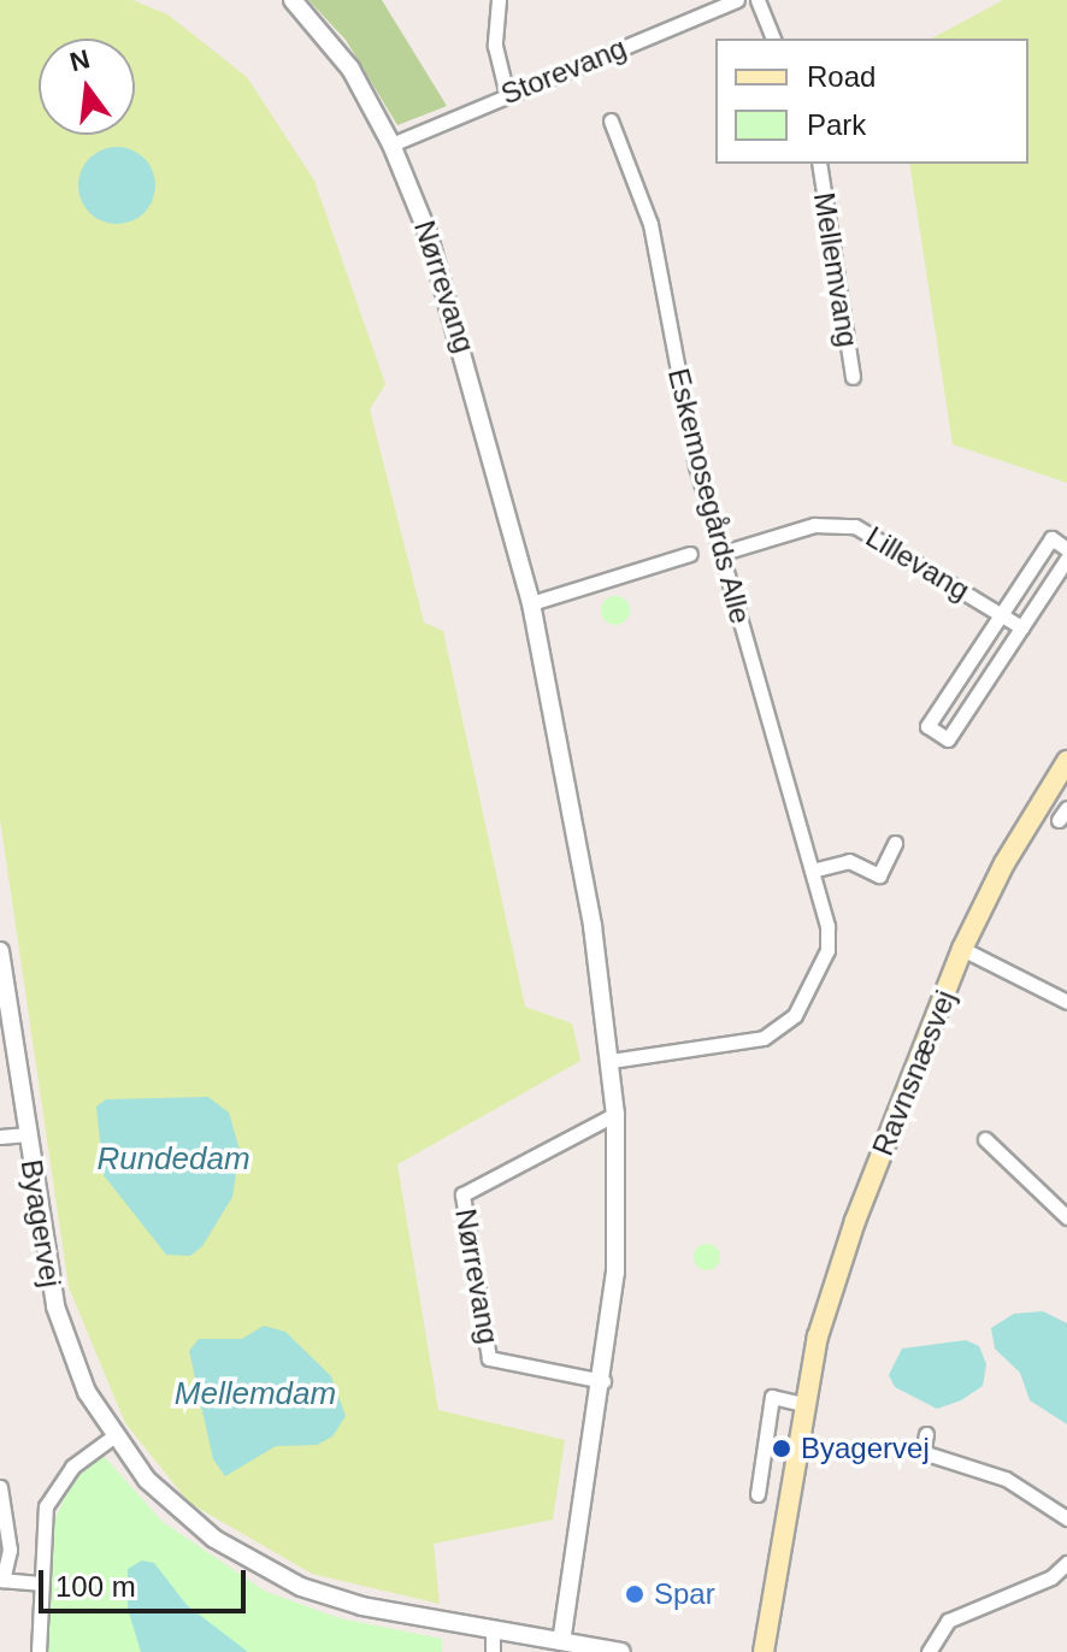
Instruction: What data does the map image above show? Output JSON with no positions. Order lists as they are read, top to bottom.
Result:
{
  "streets": {
    "main road": ["Ravnsnæsvej"],
    "street": [
      "Storevang",
      "Mellemvang",
      "Nørrevang",
      "Eskemosegårds Alle",
      "Lillevang",
      "Byagervej"
    ]
  },
  "crossings": [
    ["Storevang", "Nørrevang"],
    ["Nørrevang", "Eskemosegårds Alle"],
    ["Nørrevang", "Byagervej"],
    ["Eskemosegårds Alle", "Lillevang"]
  ],
  "water": ["Rundedam", "Mellemdam"],
  "places": ["Byagervej", "Spar"],
  "legend": ["Road", "Park"],
  "scale_bar": "100 m",
  "north": "top"
}
